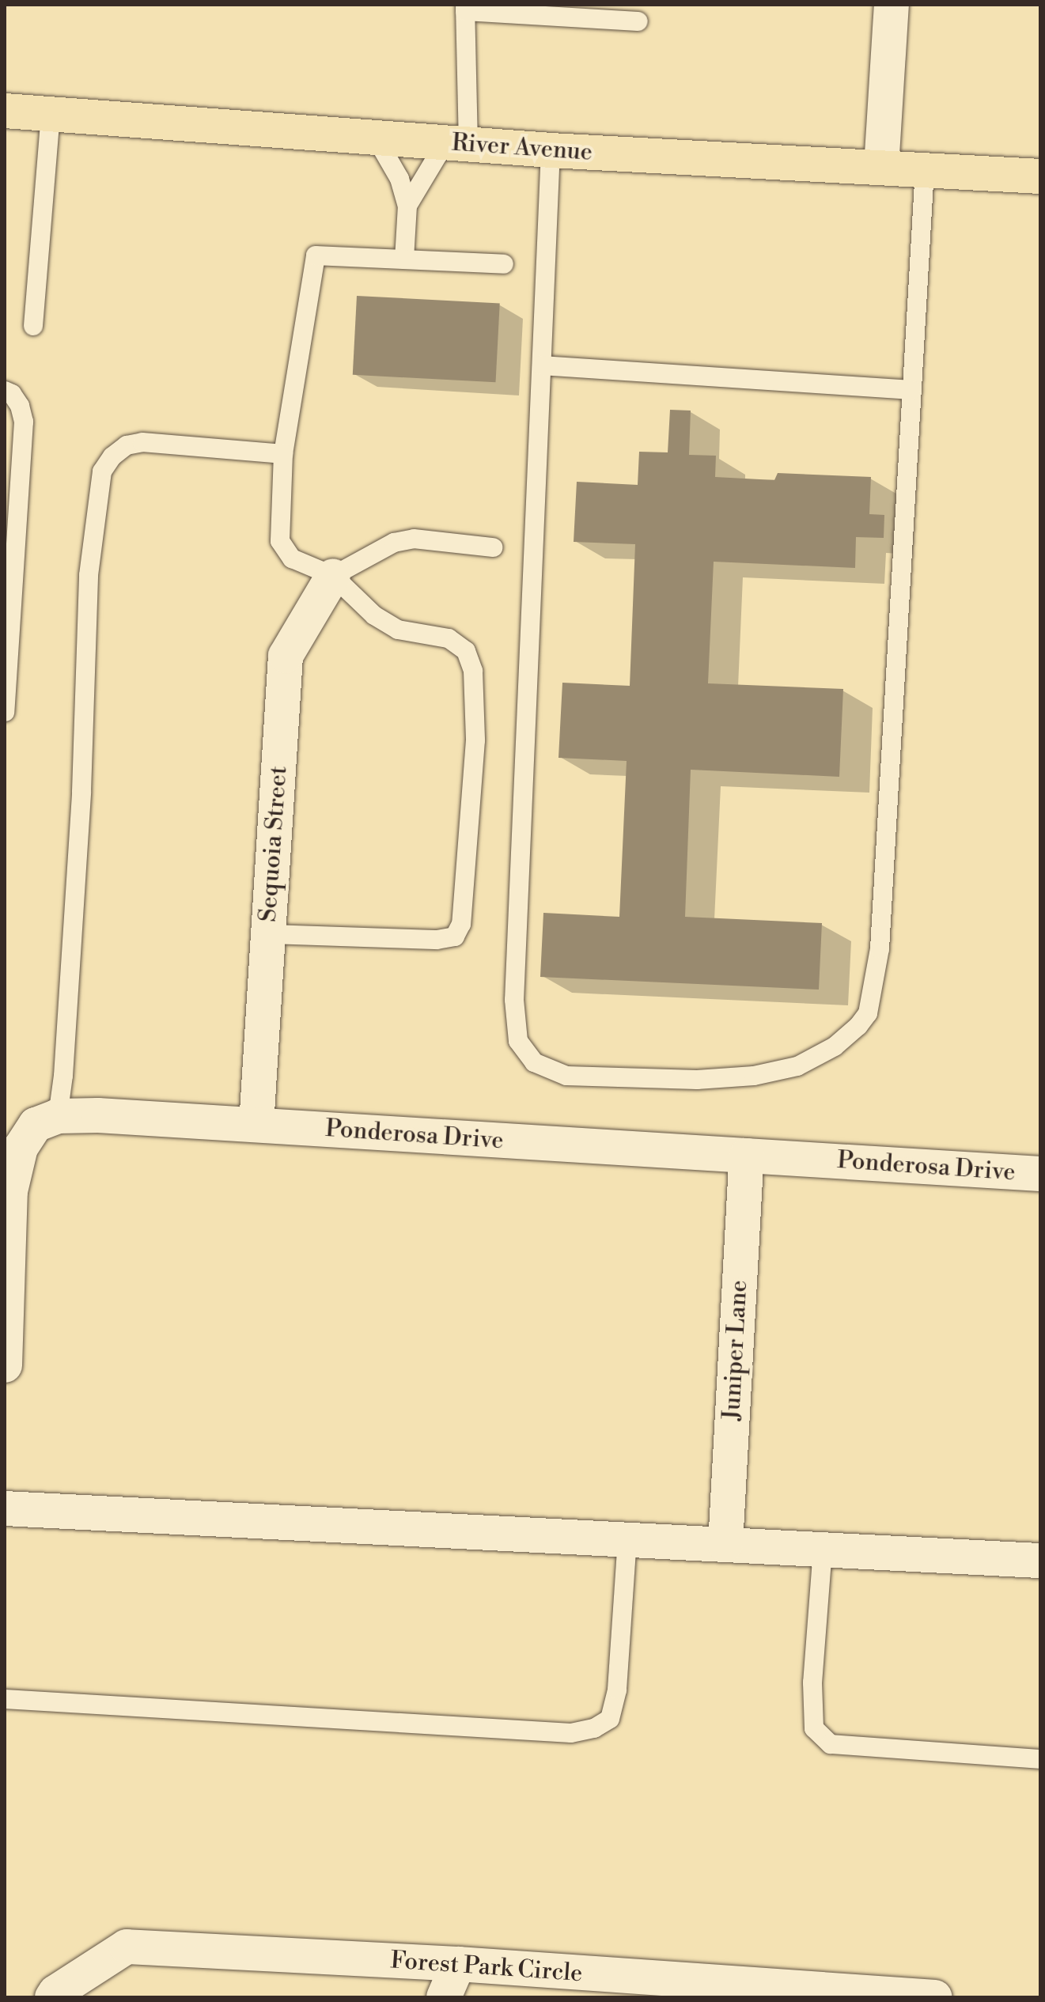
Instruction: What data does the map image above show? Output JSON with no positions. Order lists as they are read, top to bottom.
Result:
{
  "streets": {
    "highway": ["River Avenue"],
    "street": [
      "Sequoia Street",
      "Ponderosa Drive",
      "Juniper Lane",
      "Forest Park Circle"
    ]
  },
  "crossings": [
    ["Sequoia Street", "Ponderosa Drive"],
    ["Ponderosa Drive", "Juniper Lane"]
  ]
}
